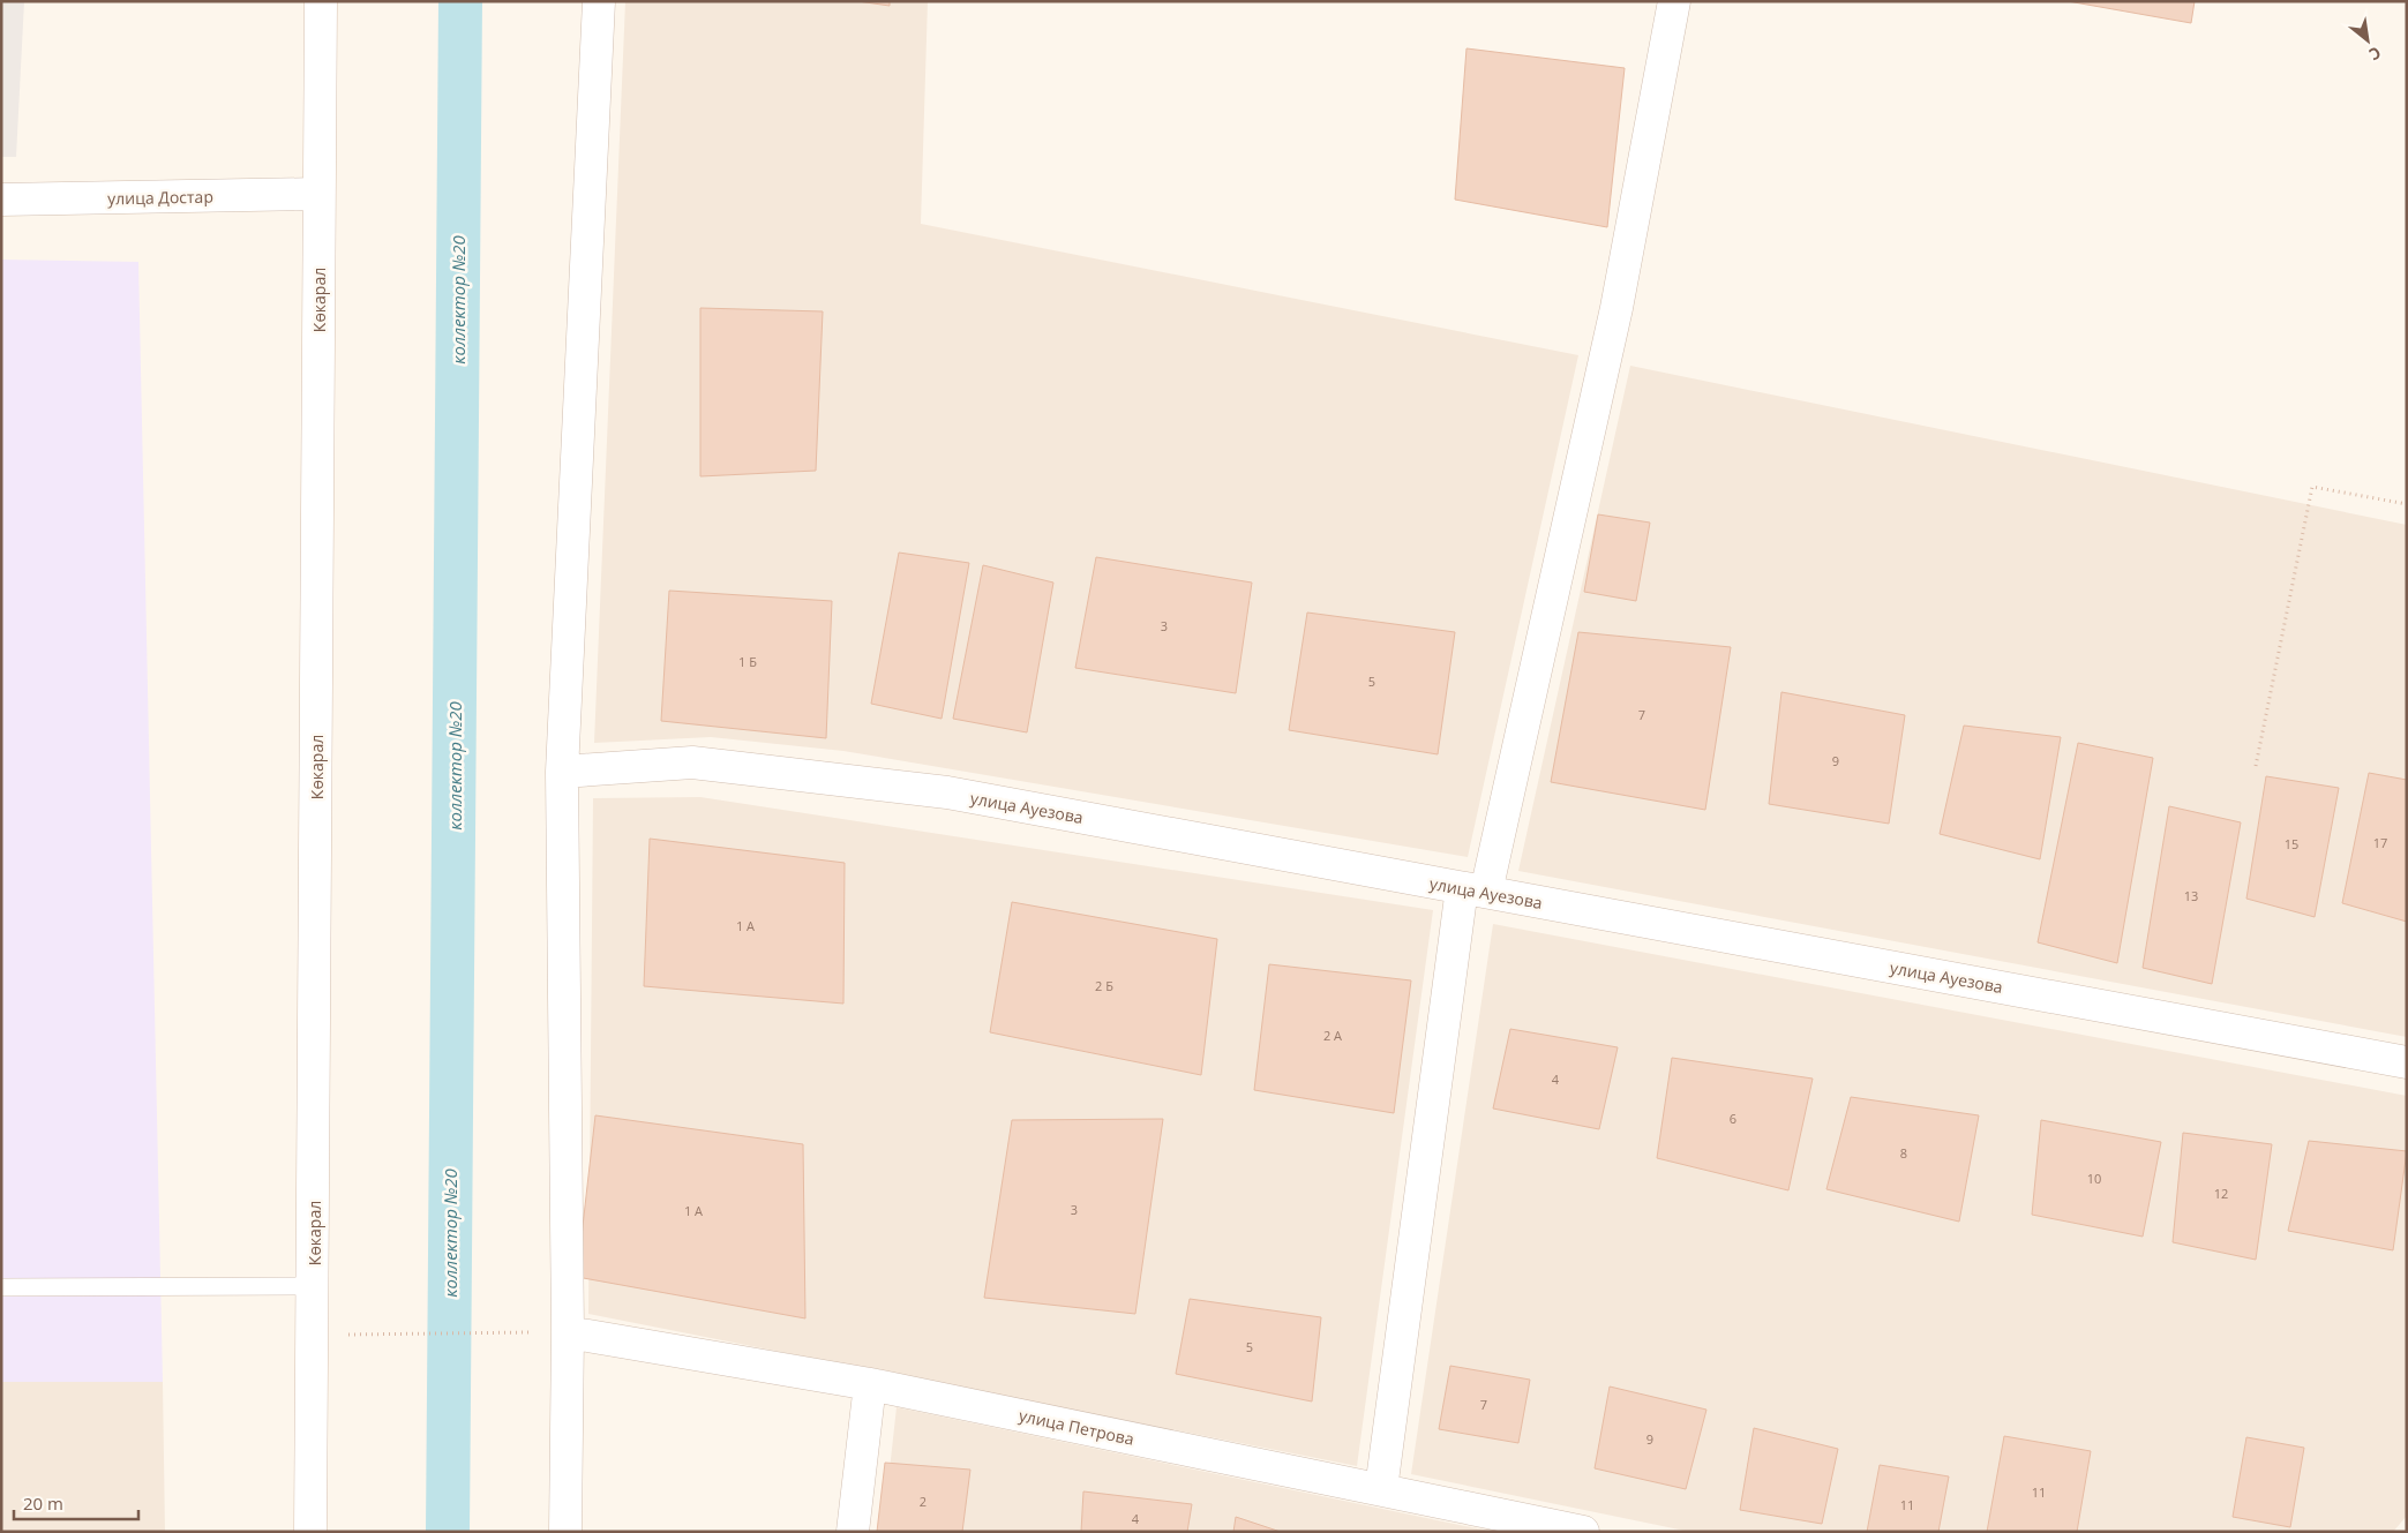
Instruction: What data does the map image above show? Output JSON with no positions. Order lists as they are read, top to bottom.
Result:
{
  "streets": {
    "street": [
      "улица Достар",
      "Көкарал",
      "улица Ауезова",
      "улица Петрова"
    ]
  },
  "crossings": [
    ["улица Достар", "Көкарал"]
  ],
  "water": ["коллектор №20"],
  "house_numbers": [
    "3",
    "1 Б",
    "5",
    "7",
    "9",
    "17",
    "15",
    "13",
    "1 А",
    "2 Б",
    "2 А",
    "4",
    "6",
    "8",
    "10",
    "12",
    "3",
    "1 А",
    "5",
    "7",
    "9",
    "11",
    "2",
    "11",
    "4"
  ],
  "scale_bar": "20 m",
  "north": "bottom right"
}
